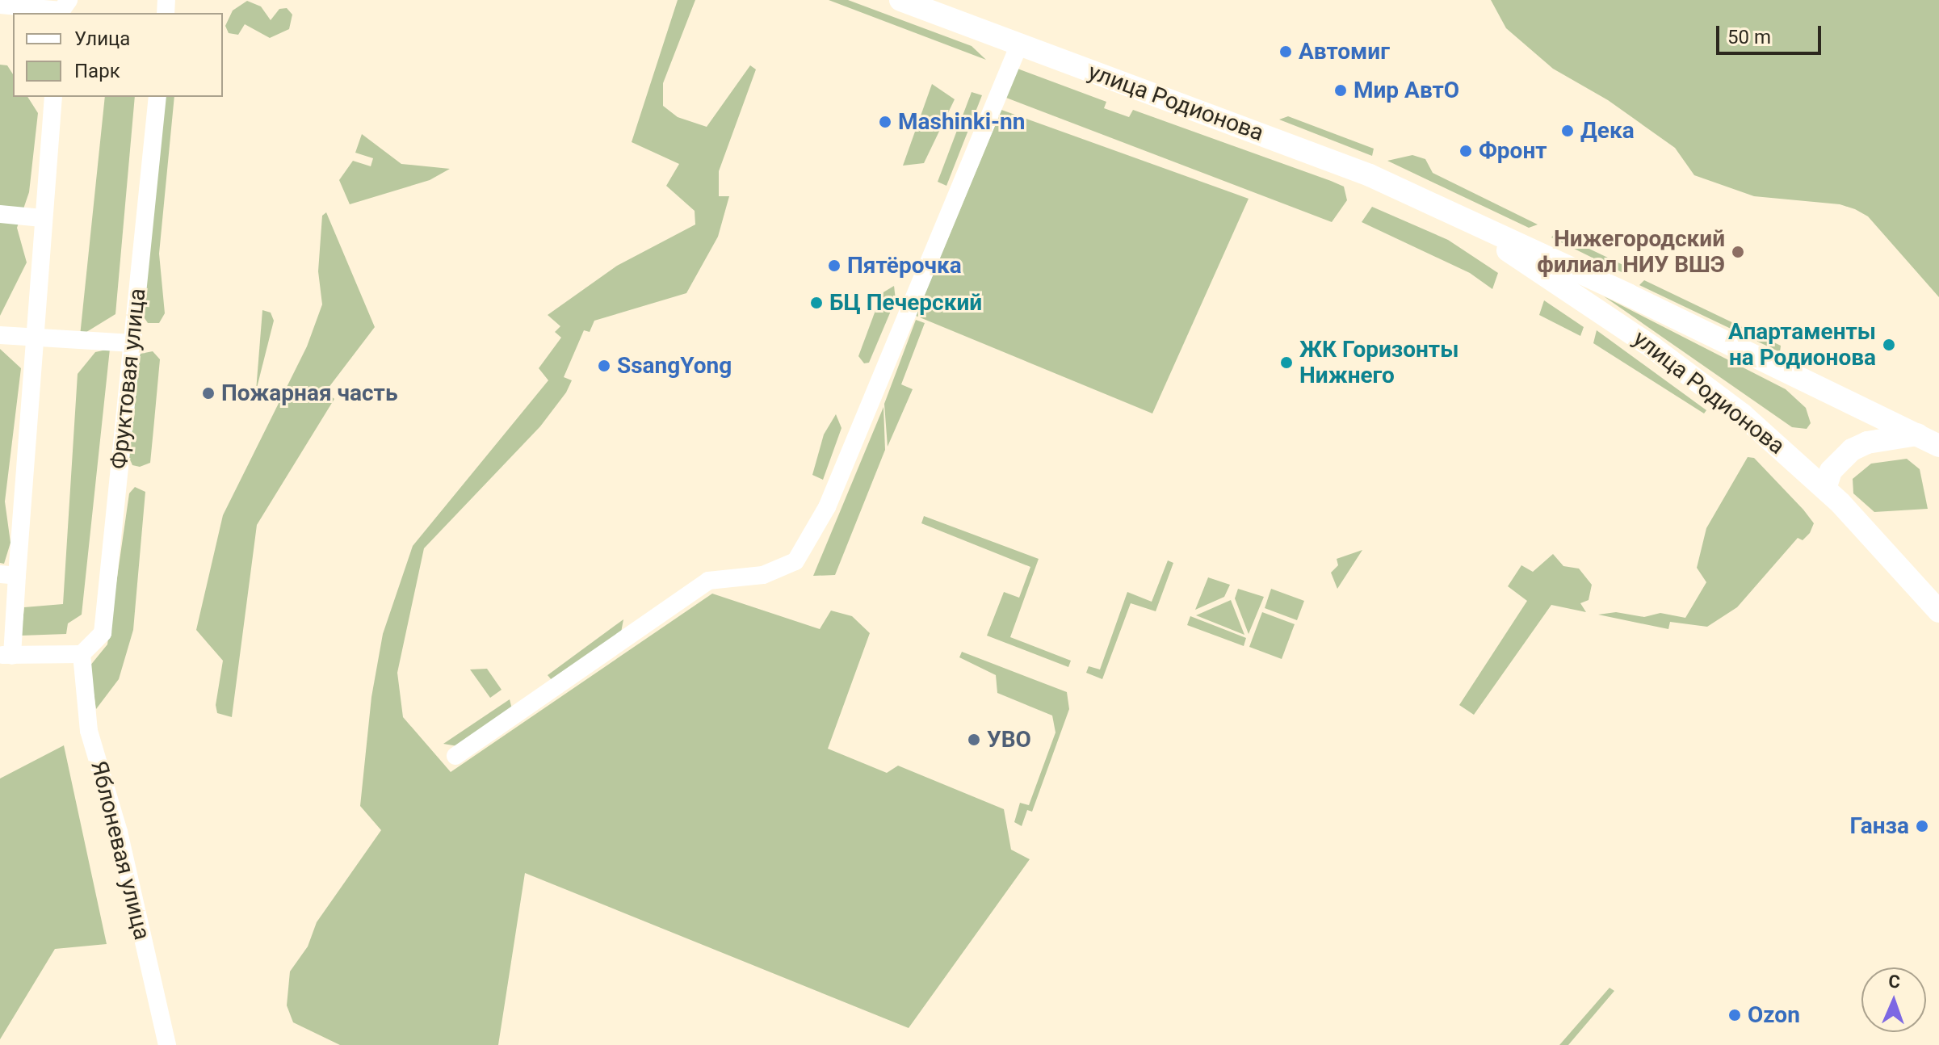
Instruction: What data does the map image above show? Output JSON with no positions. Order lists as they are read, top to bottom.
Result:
{
  "streets": {
    "main road": ["улица Родионова"],
    "street": ["Фруктовая улица", "Яблоневая улица"]
  },
  "crossings": [
    ["Фруктовая улица", "Яблоневая улица"]
  ],
  "places": [
    "Автомиг",
    "Мир АвтО",
    "Mashinki-nn",
    "Дека",
    "Фронт",
    "Нижегородский филиал НИУ ВШЭ",
    "Пятёрочка",
    "БЦ Печерский",
    "Апартаменты на Родионова",
    "ЖК Горизонты Нижнего",
    "SsangYong",
    "Пожарная часть",
    "УВО",
    "Ганза",
    "Ozon"
  ],
  "legend": ["Улица", "Парк"],
  "scale_bar": "50 m",
  "north": "top"
}
